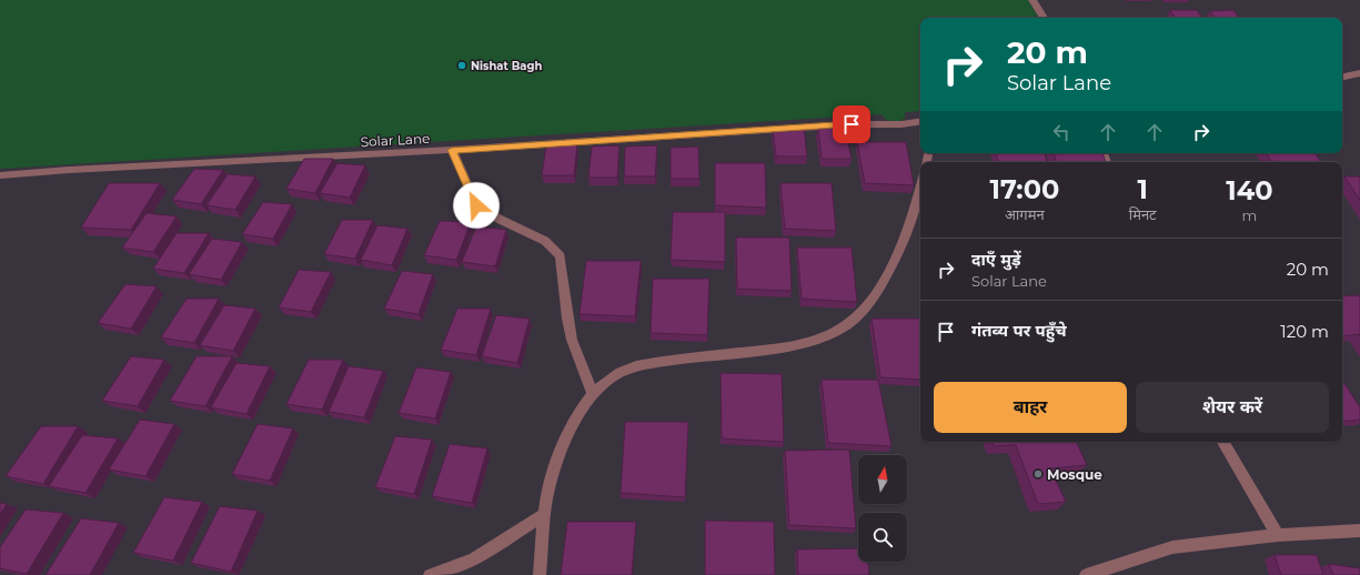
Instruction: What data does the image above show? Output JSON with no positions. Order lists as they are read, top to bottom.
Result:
{
  "streets": {
    "street": ["Solar Lane"]
  },
  "places": ["Nishat Bagh", "Mosque"],
  "north": "top",
  "page": {
    "turn": ["20 m", "Solar Lane"],
    "eta": [
      "17:00",
      "आगमन",
      "1",
      "मिनट",
      "140",
      "m"
    ],
    "list": [
      {
        "name": "दाएँ मुड़ें",
        "note": "Solar Lane",
        "value": "20 m"
      },
      {
        "name": "गंतव्य पर पहुँचे",
        "value": "120 m"
      }
    ],
    "buttons": ["बाहर", "शेयर करें"]
  }
}
